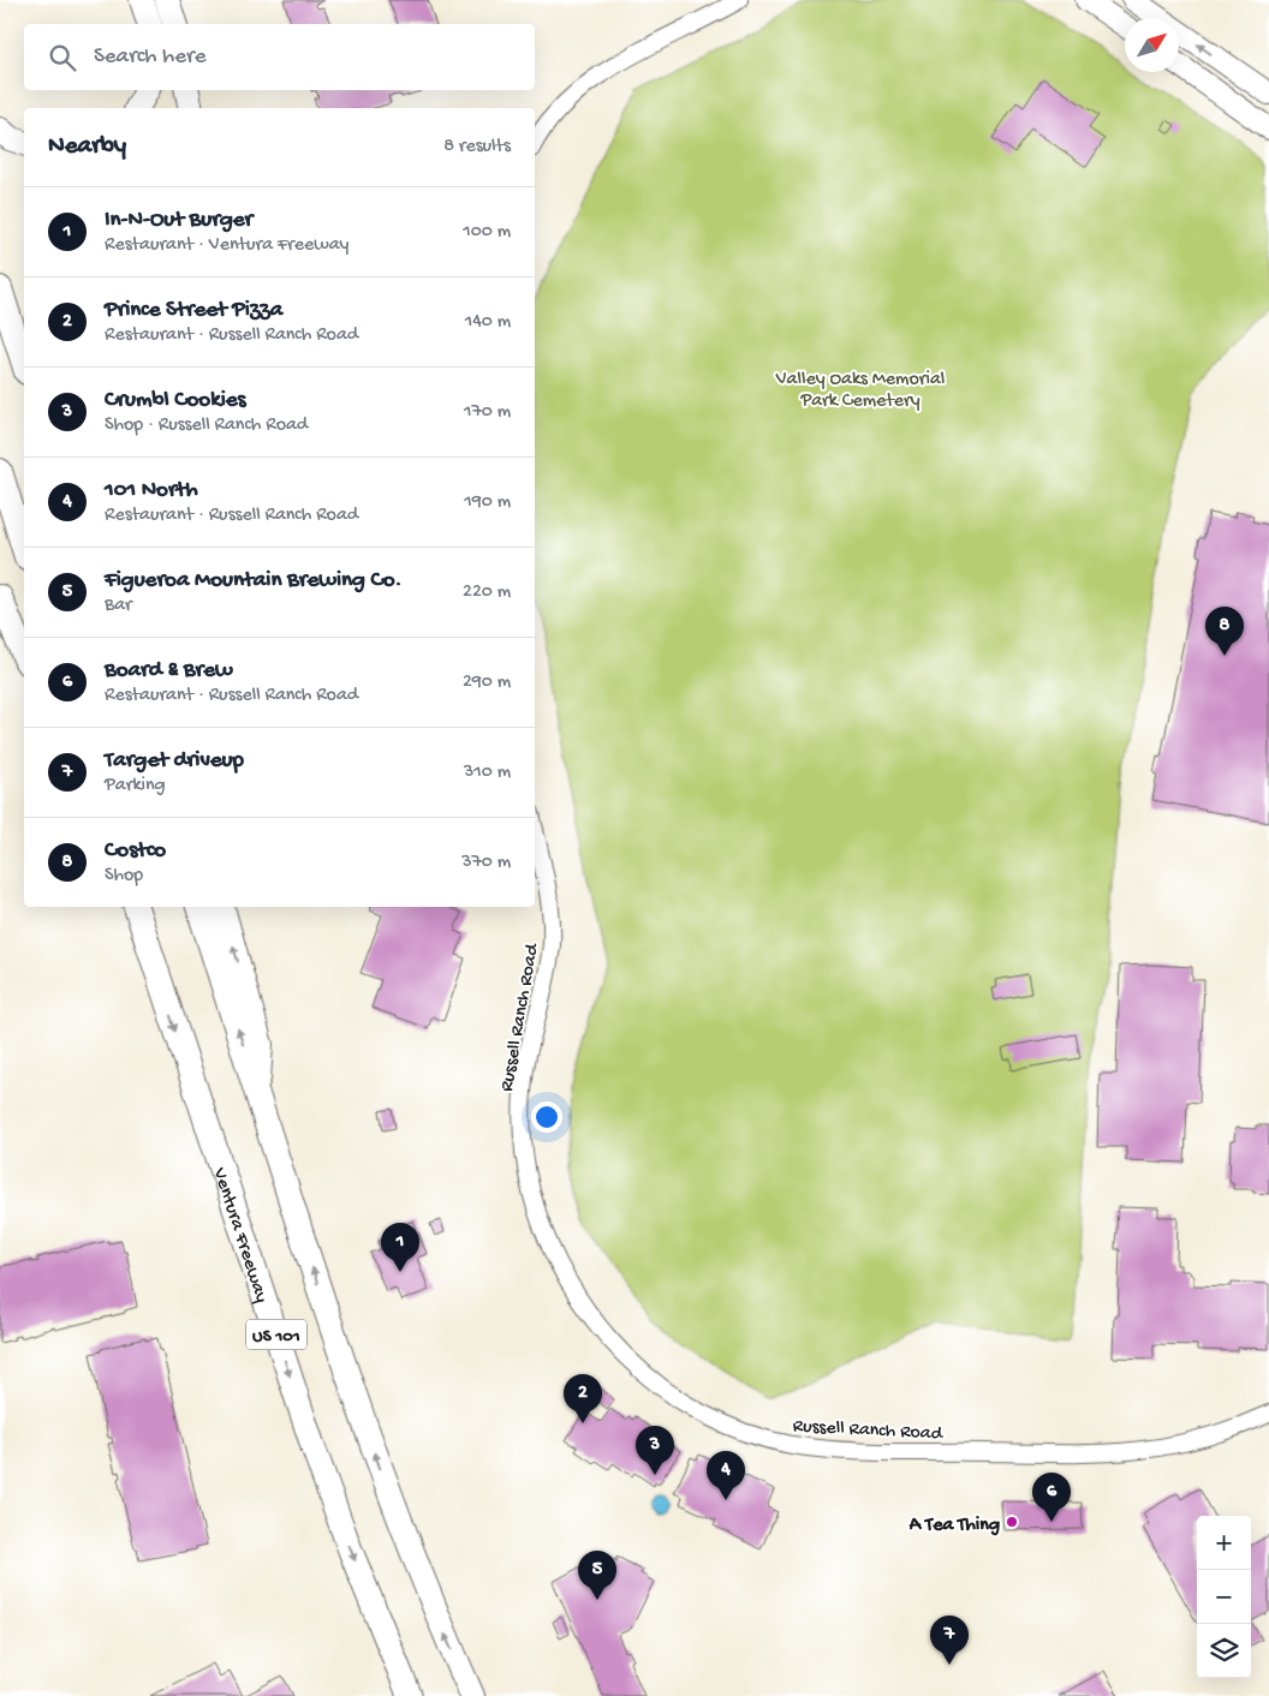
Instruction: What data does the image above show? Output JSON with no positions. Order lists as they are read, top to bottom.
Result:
{
  "streets": {
    "highway": ["Ventura Freeway", "US 101"],
    "street": ["Russell Ranch Road"]
  },
  "parks": ["Valley Oaks Memorial Park Cemetery"],
  "places": ["A Tea Thing"],
  "north": "top right",
  "page": {
    "search": "Search here",
    "heading": ["Nearby", "8 results"],
    "list": [
      {
        "mark": "1",
        "name": "In-N-Out Burger",
        "note": "Restaurant · Ventura Freeway",
        "value": "100 m"
      },
      {
        "mark": "2",
        "name": "Prince Street Pizza",
        "note": "Restaurant · Russell Ranch Road",
        "value": "140 m"
      },
      {
        "mark": "3",
        "name": "Crumbl Cookies",
        "note": "Shop · Russell Ranch Road",
        "value": "170 m"
      },
      {
        "mark": "4",
        "name": "101 North",
        "note": "Restaurant · Russell Ranch Road",
        "value": "190 m"
      },
      {
        "mark": "5",
        "name": "Figueroa Mountain Brewing Co.",
        "note": "Bar",
        "value": "220 m"
      },
      {
        "mark": "6",
        "name": "Board & Brew",
        "note": "Restaurant · Russell Ranch Road",
        "value": "290 m"
      },
      {
        "mark": "7",
        "name": "Target driveup",
        "note": "Parking",
        "value": "310 m"
      },
      {
        "mark": "8",
        "name": "Costco",
        "note": "Shop",
        "value": "370 m"
      }
    ],
    "pins": [
      "8",
      "1",
      "2",
      "3",
      "4",
      "6",
      "5",
      "7"
    ],
    "map_buttons": ["+", "−"]
  }
}
